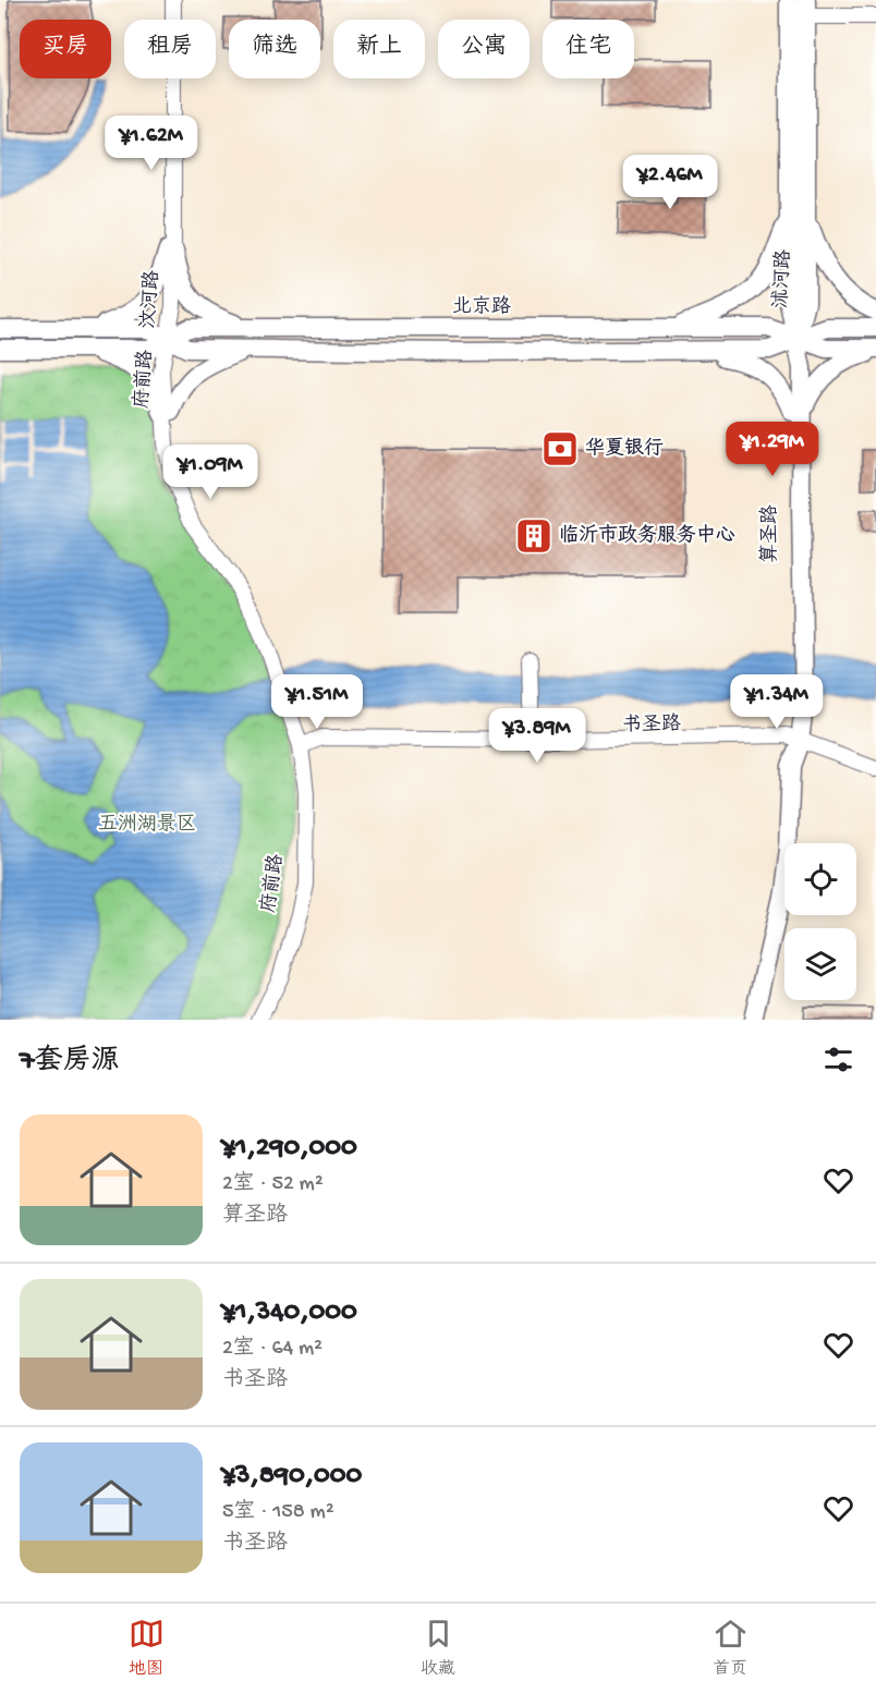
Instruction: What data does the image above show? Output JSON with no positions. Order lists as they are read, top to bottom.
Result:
{
  "streets": {
    "main road": ["沭河路", "北京路", "算圣路"],
    "street": ["汶河路", "府前路", "书圣路"]
  },
  "crossings": [
    ["沭河路", "北京路"],
    ["沭河路", "算圣路"],
    ["汶河路", "北京路"],
    ["汶河路", "府前路"],
    ["北京路", "府前路"],
    ["北京路", "算圣路"],
    ["府前路", "书圣路"],
    ["算圣路", "书圣路"]
  ],
  "parks": ["五洲湖景区"],
  "places": {
    "bank": ["华夏银行"],
    "building": ["临沂市政务服务中心"]
  },
  "page": {
    "chip": [
      "买房",
      "租房",
      "筛选",
      "新上",
      "公寓",
      "住宅"
    ],
    "price": [
      "¥1.62M",
      "¥2.46M",
      "¥1.29M",
      "¥1.09M",
      "¥1.51M",
      "¥1.34M",
      "¥3.89M"
    ],
    "heading": "7套房源",
    "list": [
      {
        "name": "¥1,290,000",
        "note": "2室 · 52 m² · 算圣路"
      },
      {
        "name": "¥1,340,000",
        "note": "2室 · 64 m² · 书圣路"
      },
      {
        "name": "¥3,890,000",
        "note": "5室 · 158 m² · 书圣路"
      }
    ],
    "tabs": ["地图", "收藏", "首页"]
  }
}
